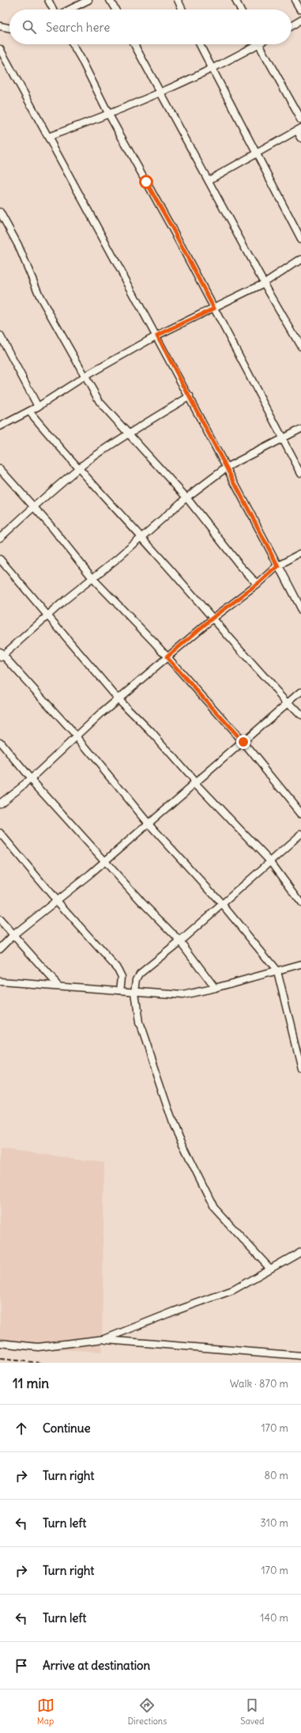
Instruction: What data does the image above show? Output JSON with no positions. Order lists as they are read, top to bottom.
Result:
{
  "page": {
    "search": "Search here",
    "heading": ["11 min", "Walk · 870 m"],
    "list": [
      ["Continue", "170 m"],
      ["Turn right", "80 m"],
      ["Turn left", "310 m"],
      ["Turn right", "170 m"],
      ["Turn left", "140 m"],
      "Arrive at destination"
    ],
    "nav": ["Map", "Directions", "Saved"]
  }
}
